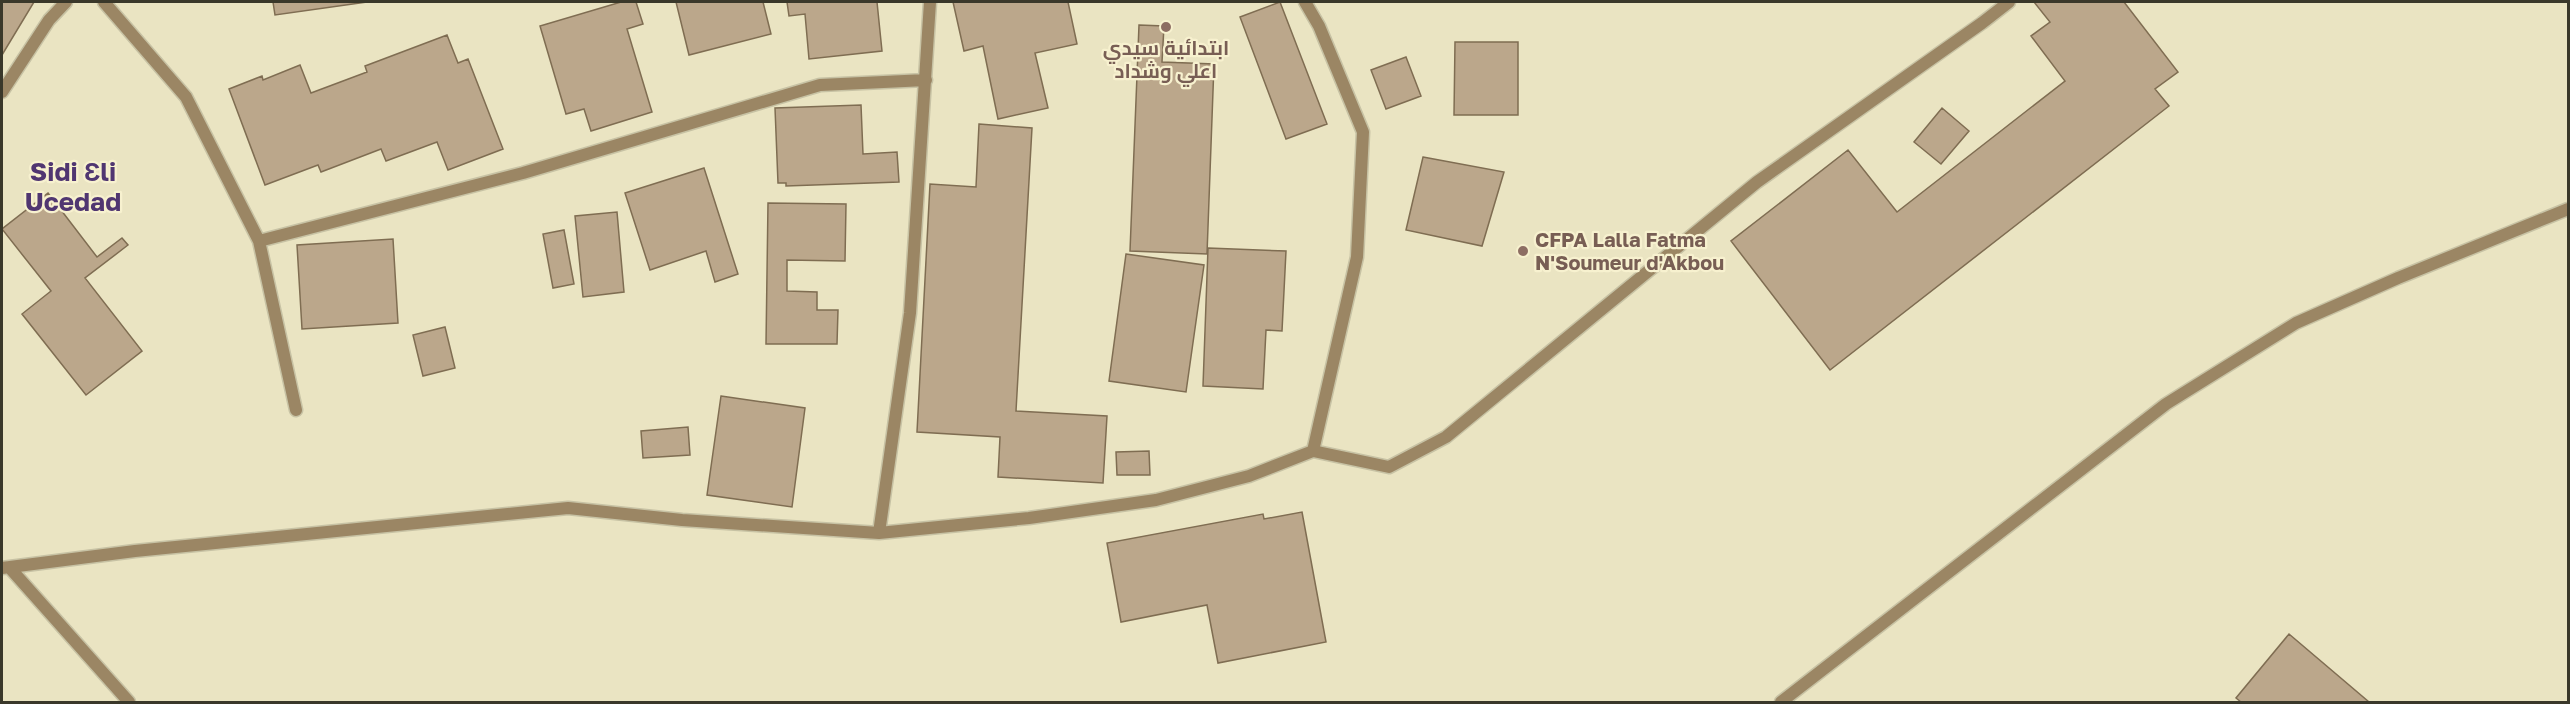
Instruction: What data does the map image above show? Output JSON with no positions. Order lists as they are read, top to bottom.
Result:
{
  "districts": ["Sidi Ɛli Ucedad"],
  "places": ["ابتدائية سيدي اعلي وشداد", "CFPA Lalla Fatma N'Soumeur d'Akbou"]
}
